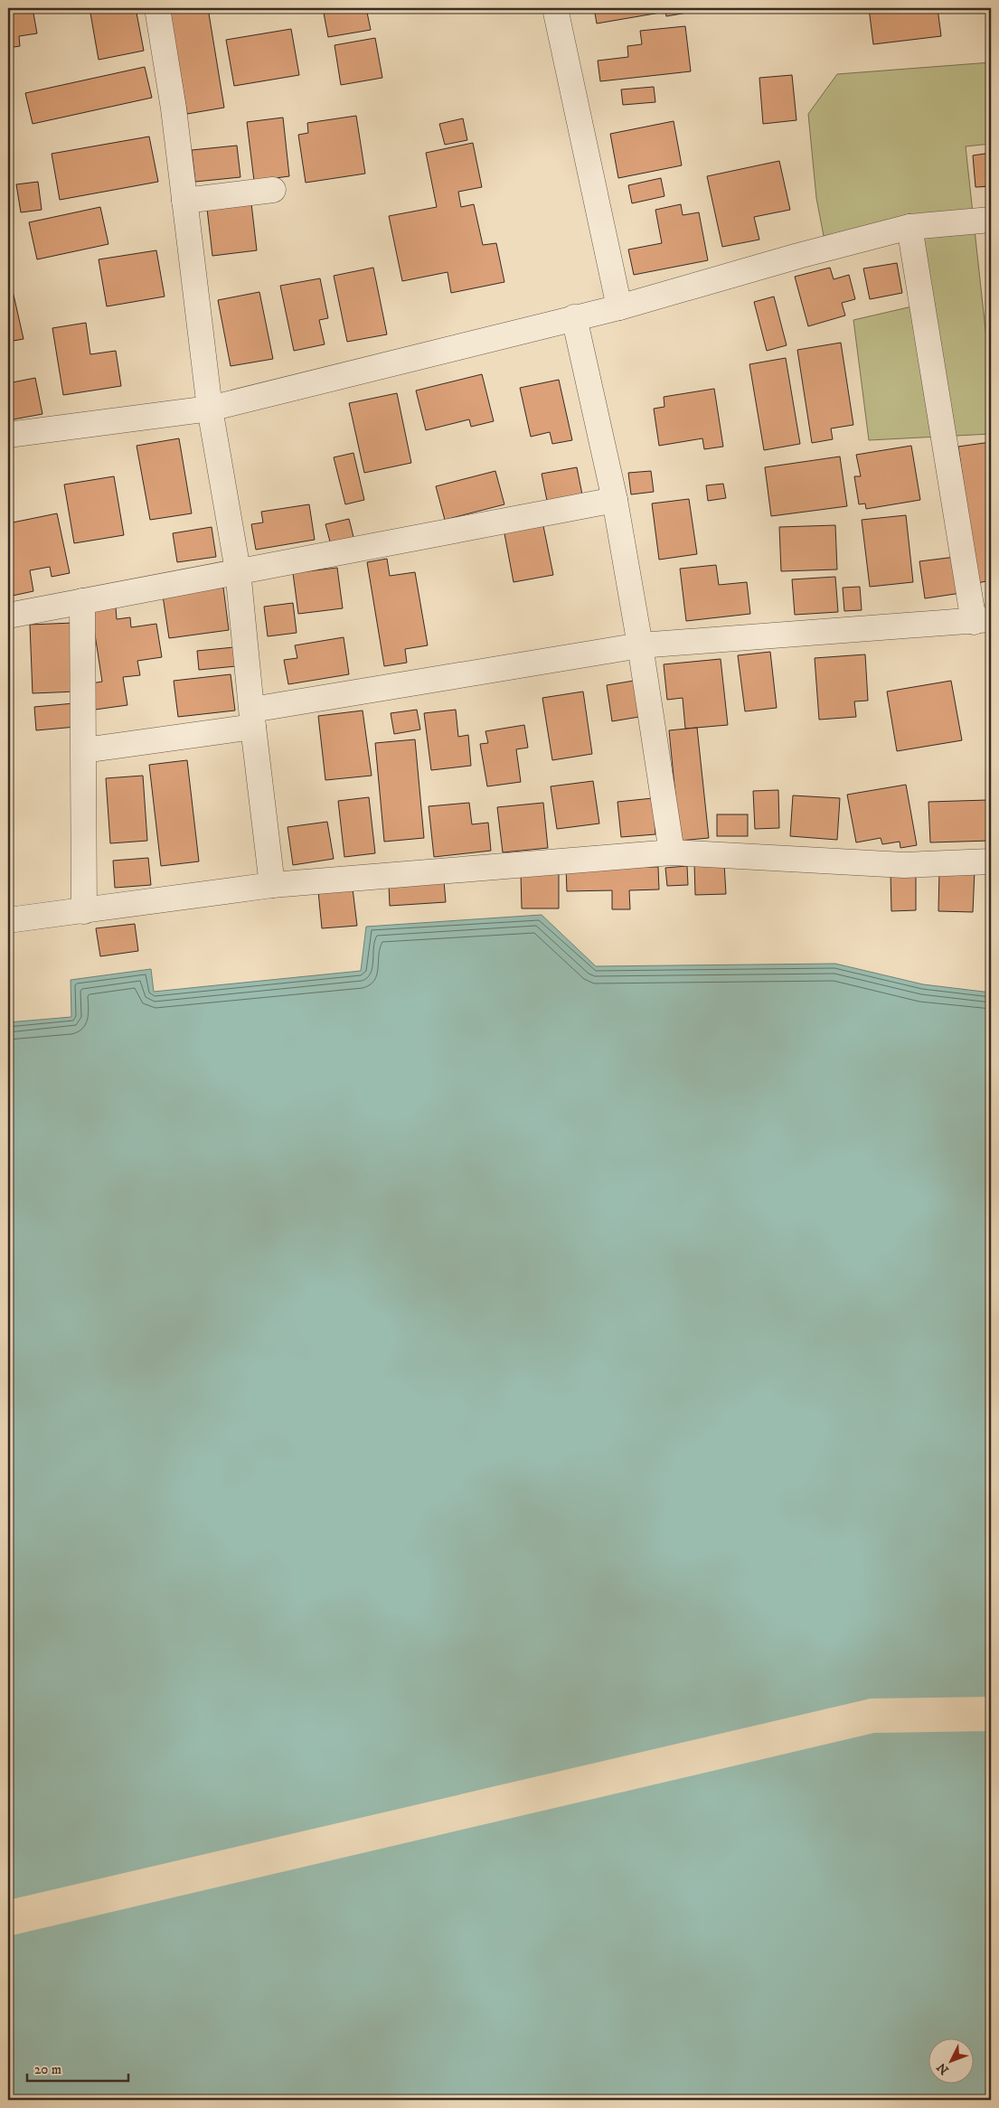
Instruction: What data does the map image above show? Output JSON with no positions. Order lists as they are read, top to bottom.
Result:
{
  "scale_bar": "20 m",
  "north": "bottom left"
}
